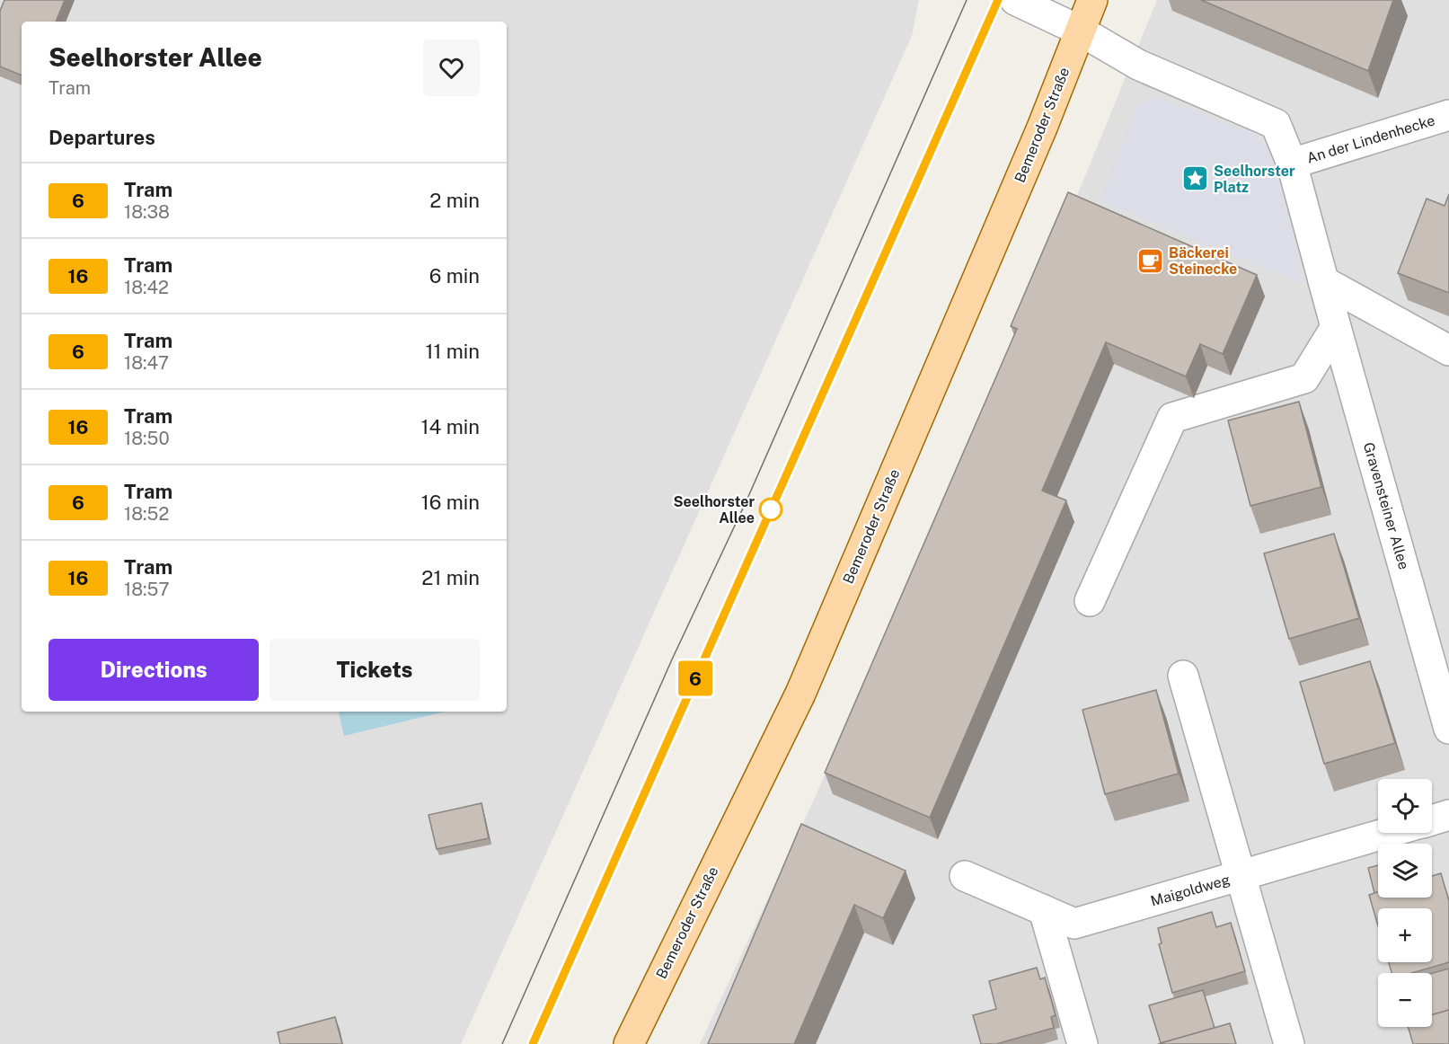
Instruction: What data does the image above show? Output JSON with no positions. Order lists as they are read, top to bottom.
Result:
{
  "streets": {
    "main road": ["Bemeroder Straße"],
    "street": ["An der Lindenhecke", "Gravensteiner Allee", "Maigoldweg"]
  },
  "crossings": [
    ["An der Lindenhecke", "Gravensteiner Allee"]
  ],
  "places": {
    "place": ["Seelhorster Platz"],
    "cafe": ["Bäckerei Steinecke"],
    "other": ["Seelhorster Allee"]
  },
  "lines": ["tram line 6"],
  "page": {
    "on_map": "6",
    "heading": [
      ["Seelhorster Allee", "Tram"],
      "Departures"
    ],
    "list": [
      {
        "mark": "6",
        "name": "Tram",
        "note": "18:38",
        "value": "2 min"
      },
      {
        "mark": "16",
        "name": "Tram",
        "note": "18:42",
        "value": "6 min"
      },
      {
        "mark": "6",
        "name": "Tram",
        "note": "18:47",
        "value": "11 min"
      },
      {
        "mark": "16",
        "name": "Tram",
        "note": "18:50",
        "value": "14 min"
      },
      {
        "mark": "6",
        "name": "Tram",
        "note": "18:52",
        "value": "16 min"
      },
      {
        "mark": "16",
        "name": "Tram",
        "note": "18:57",
        "value": "21 min"
      }
    ],
    "buttons": ["Directions", "Tickets"],
    "map_buttons": ["+", "−"]
  }
}
